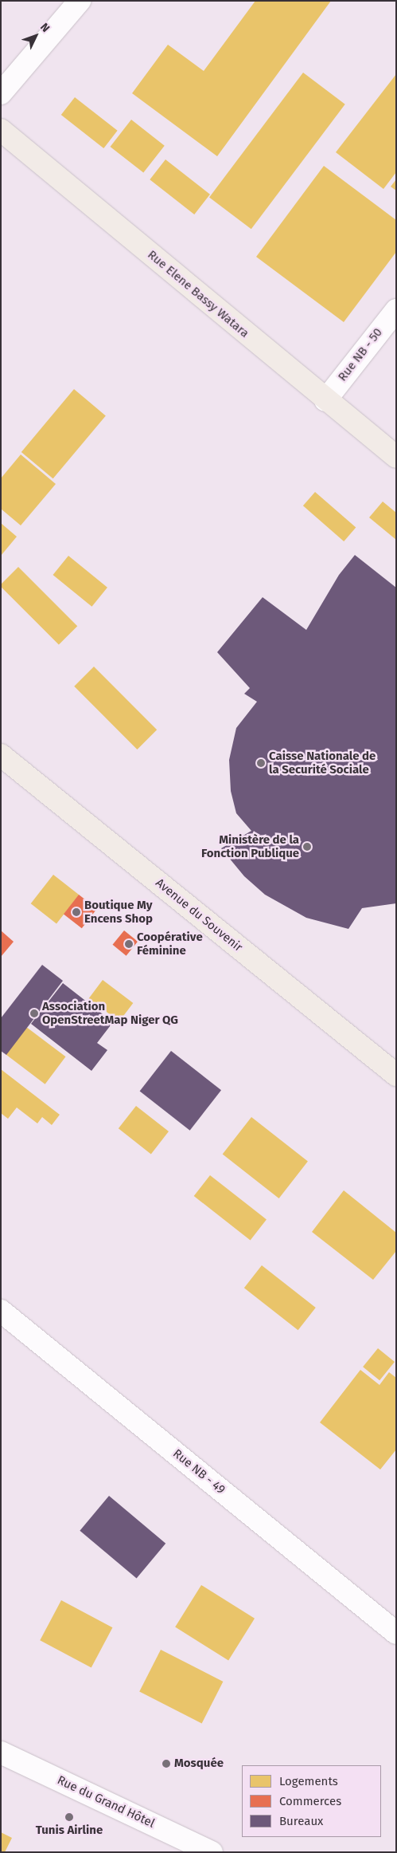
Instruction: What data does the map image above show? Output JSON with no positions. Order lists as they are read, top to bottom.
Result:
{
  "streets": {
    "main road": ["Rue Elene Bassy Watara", "Avenue du Souvenir"],
    "street": ["Rue NB - 50", "Rue NB - 49", "Rue du Grand Hôtel"]
  },
  "crossings": [
    ["Rue Elene Bassy Watara", "Rue NB - 50"]
  ],
  "places": [
    "Caisse Nationale de la Securité Sociale",
    "Ministère de la Fonction Publique",
    "Boutique My Encens Shop",
    "Coopérative Féminine",
    "Association OpenStreetMap Niger QG",
    "Mosquée",
    "Tunis Airline"
  ],
  "legend": ["Logements", "Commerces", "Bureaux"],
  "north": "top right"
}
